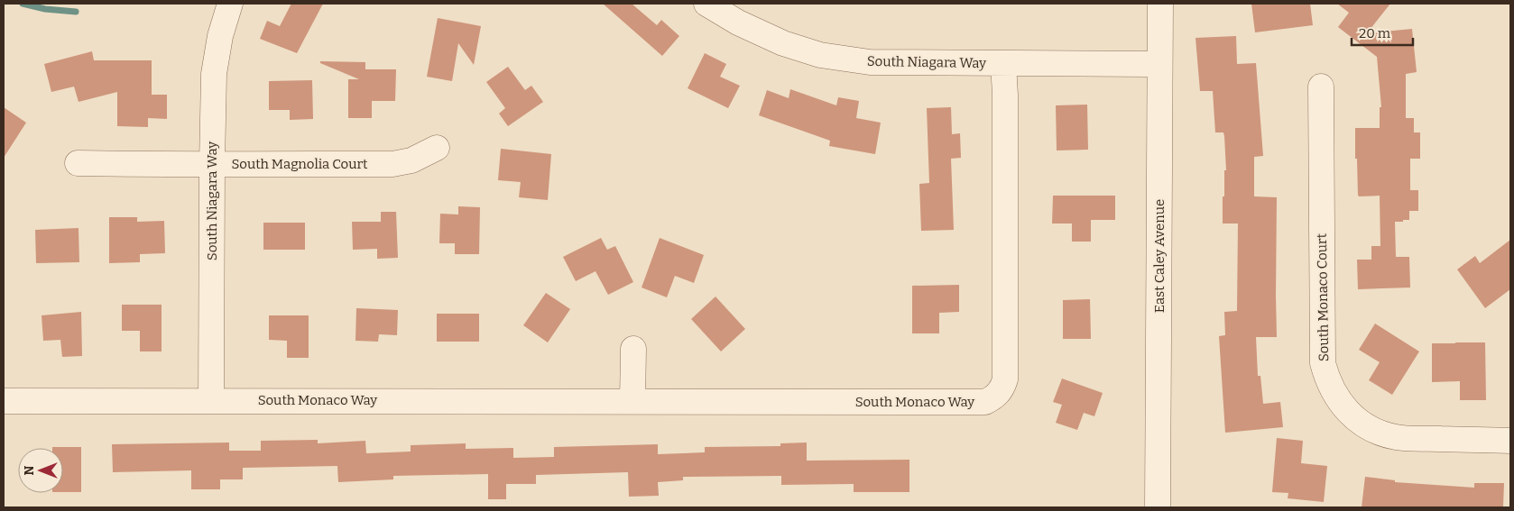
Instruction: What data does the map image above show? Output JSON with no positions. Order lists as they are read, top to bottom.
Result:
{
  "streets": {
    "street": [
      "South Niagara Way",
      "South Magnolia Court",
      "East Caley Avenue",
      "South Monaco Court",
      "South Monaco Way"
    ]
  },
  "crossings": [
    ["South Niagara Way", "South Magnolia Court"],
    ["South Niagara Way", "East Caley Avenue"],
    ["South Niagara Way", "South Monaco Way"]
  ],
  "scale_bar": "20 m",
  "north": "left"
}
